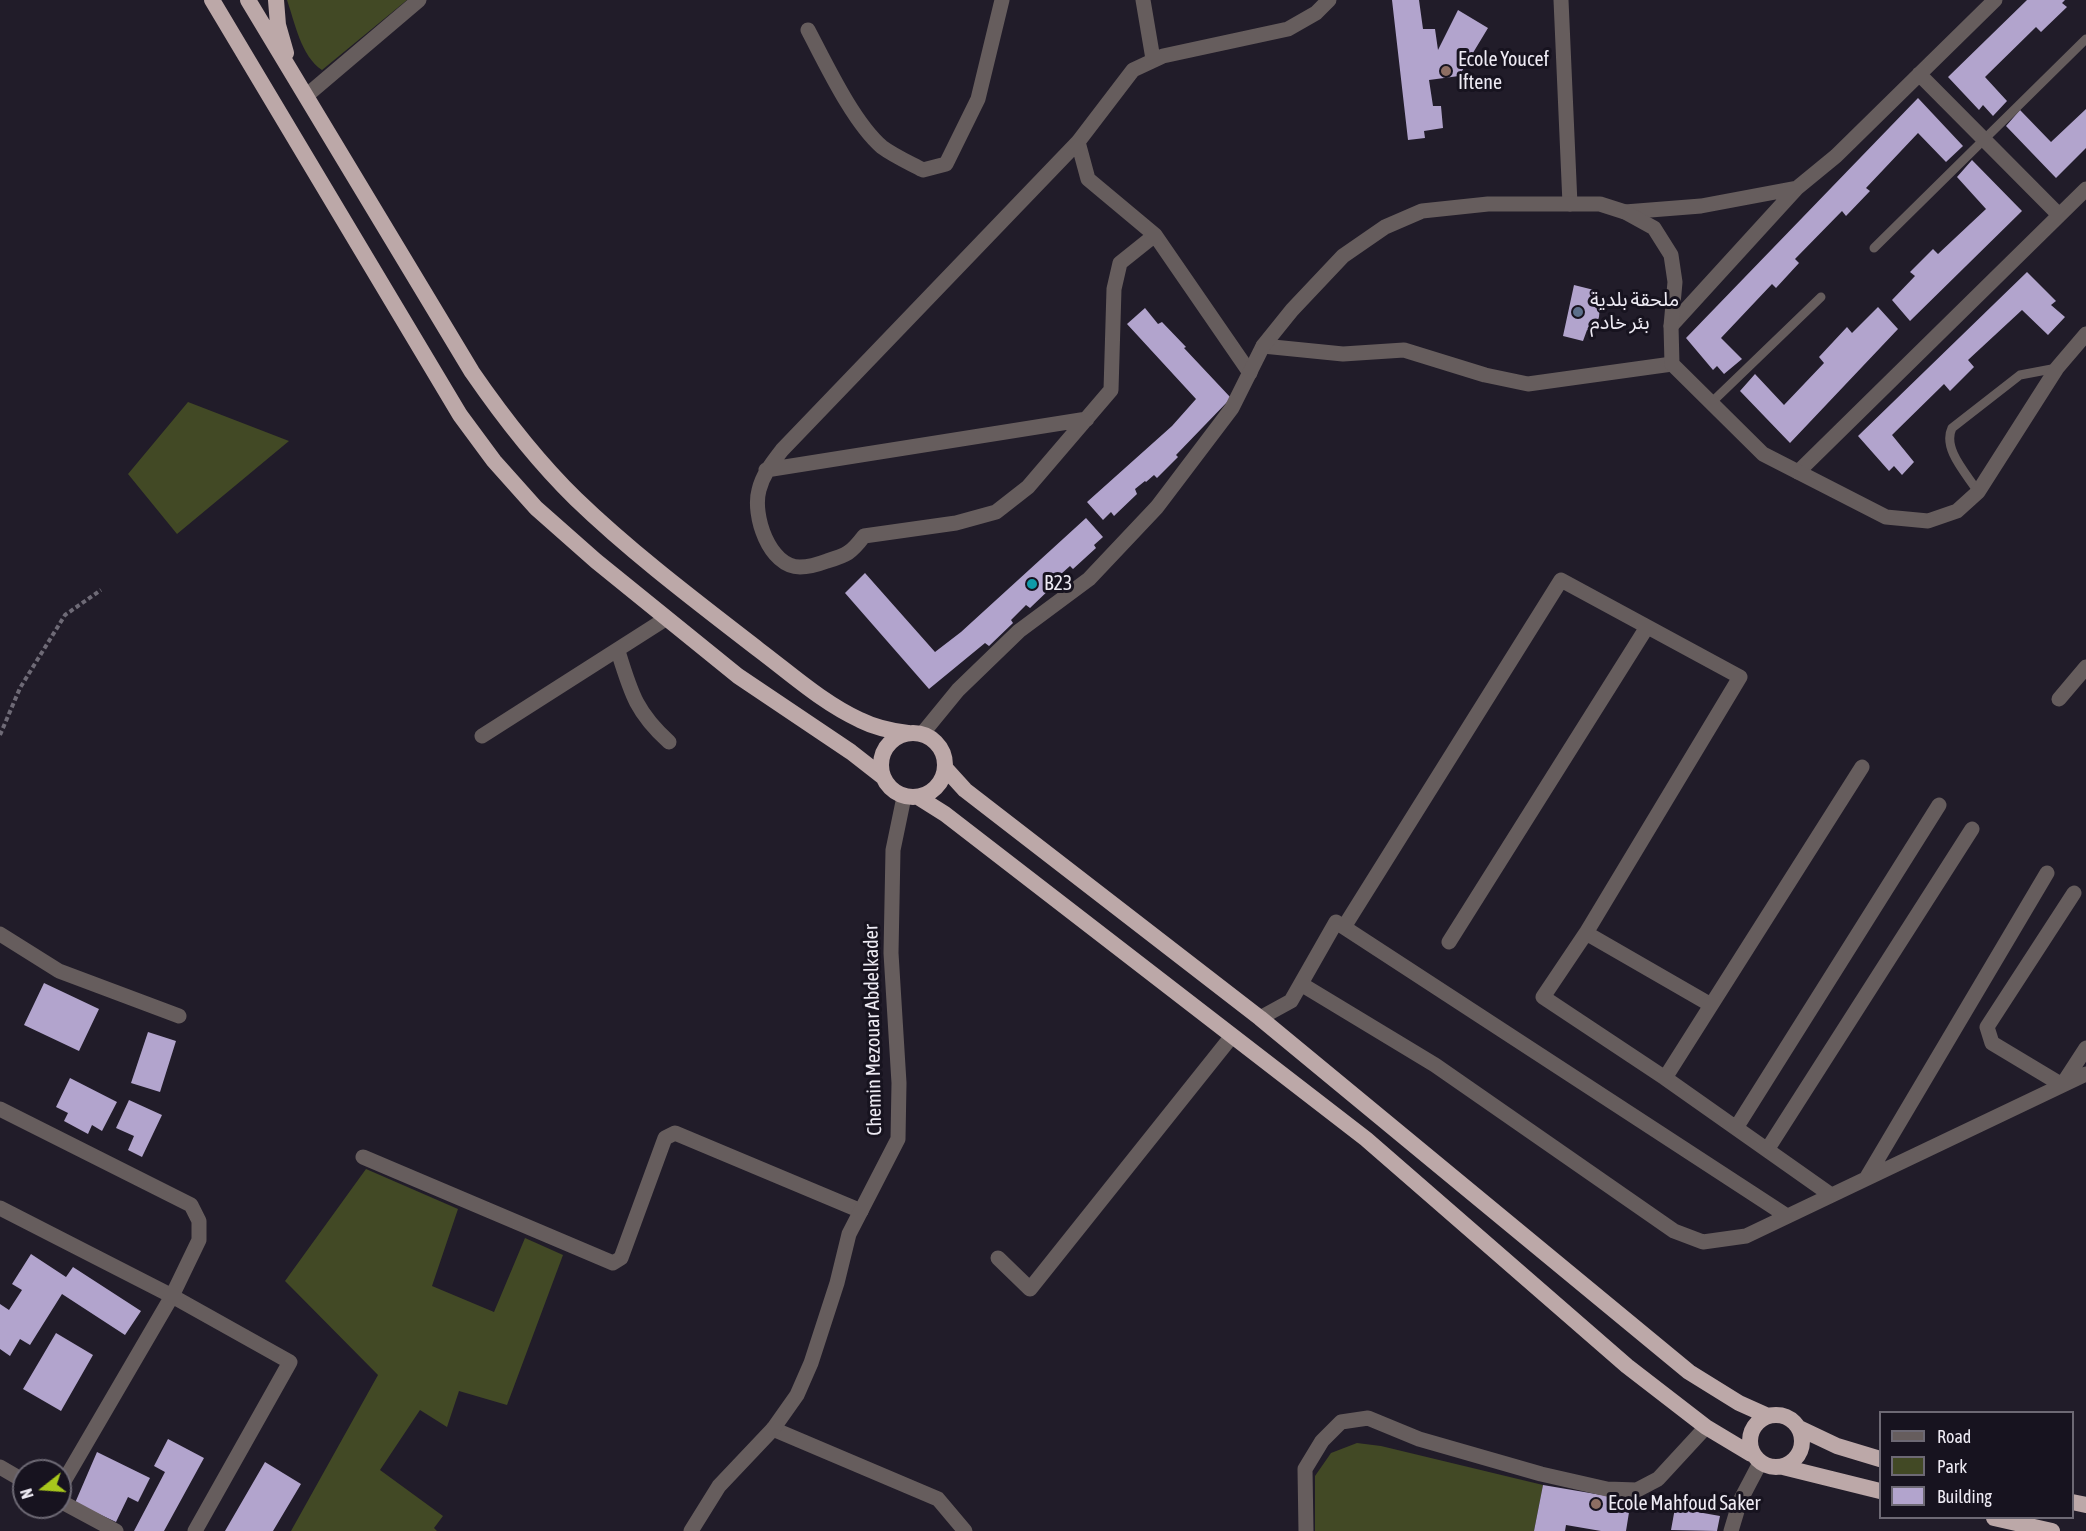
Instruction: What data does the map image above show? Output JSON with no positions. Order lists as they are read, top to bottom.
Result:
{
  "streets": {
    "street": ["Chemin Mezouar Abdelkader"]
  },
  "places": [
    "Ecole Youcef Iftene",
    "ملحقة بلدية بئر خادم",
    "B23",
    "Ecole Mahfoud Saker"
  ],
  "legend": ["Road", "Park", "Building"],
  "north": "left"
}
